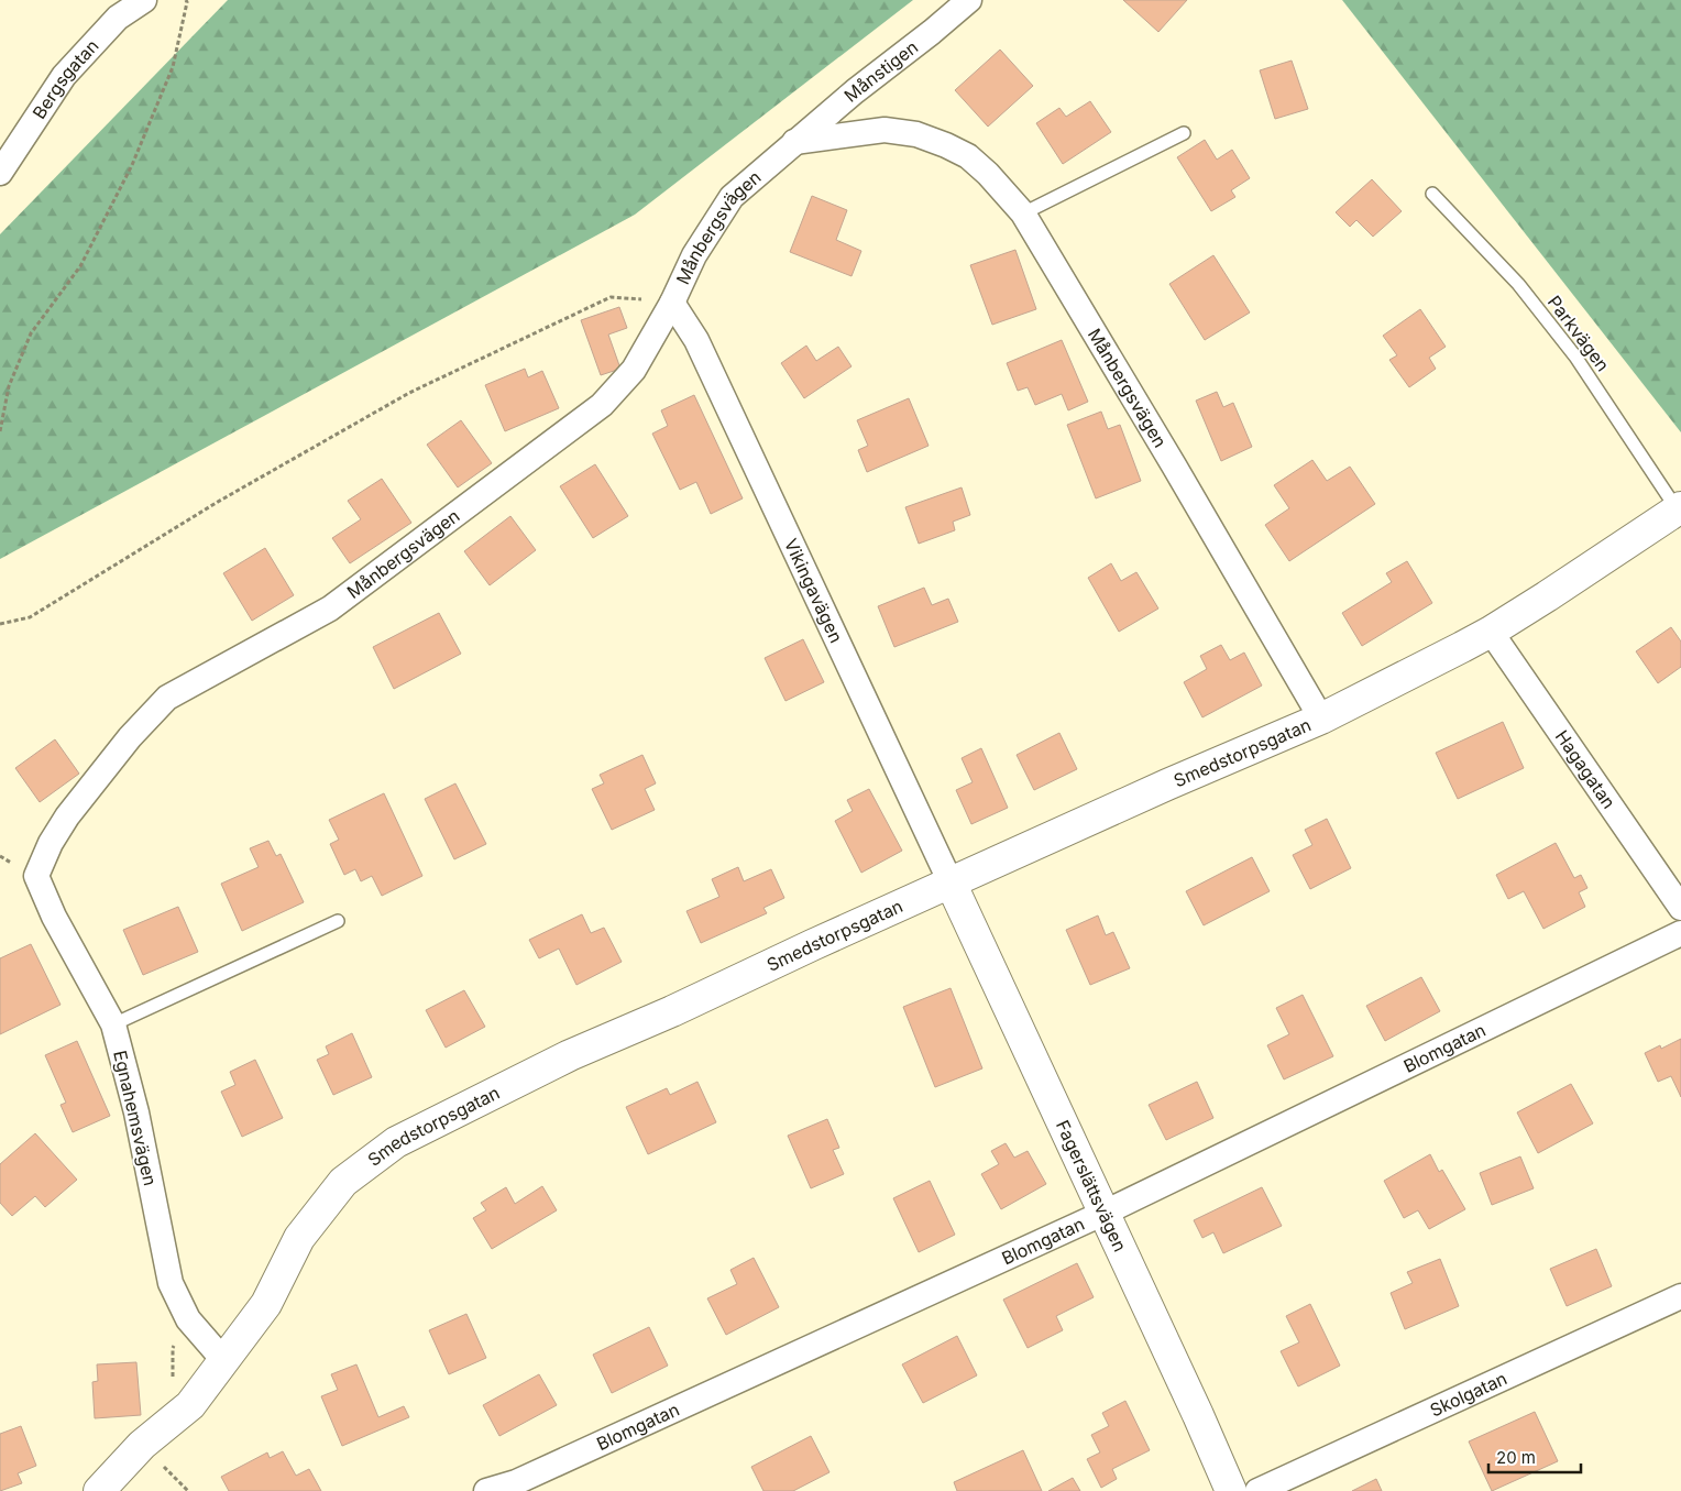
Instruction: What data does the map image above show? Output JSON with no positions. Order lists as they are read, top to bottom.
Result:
{
  "streets": {
    "street": [
      "Månstigen",
      "Bergsgatan",
      "Månbergsvägen",
      "Vikingavägen",
      "Smedstorpsgatan",
      "Hagagatan",
      "Blomgatan",
      "Egnahemsvägen",
      "Fagerslättsvägen",
      "Skolgatan"
    ],
    "lane": ["Parkvägen"]
  },
  "crossings": [
    ["Månstigen", "Månbergsvägen"],
    ["Månbergsvägen", "Vikingavägen"],
    ["Månbergsvägen", "Smedstorpsgatan"],
    ["Månbergsvägen", "Egnahemsvägen"],
    ["Parkvägen", "Smedstorpsgatan"],
    ["Vikingavägen", "Smedstorpsgatan"],
    ["Vikingavägen", "Fagerslättsvägen"],
    ["Smedstorpsgatan", "Hagagatan"],
    ["Smedstorpsgatan", "Egnahemsvägen"],
    ["Smedstorpsgatan", "Fagerslättsvägen"],
    ["Blomgatan", "Fagerslättsvägen"]
  ],
  "scale_bar": "20 m"
}
